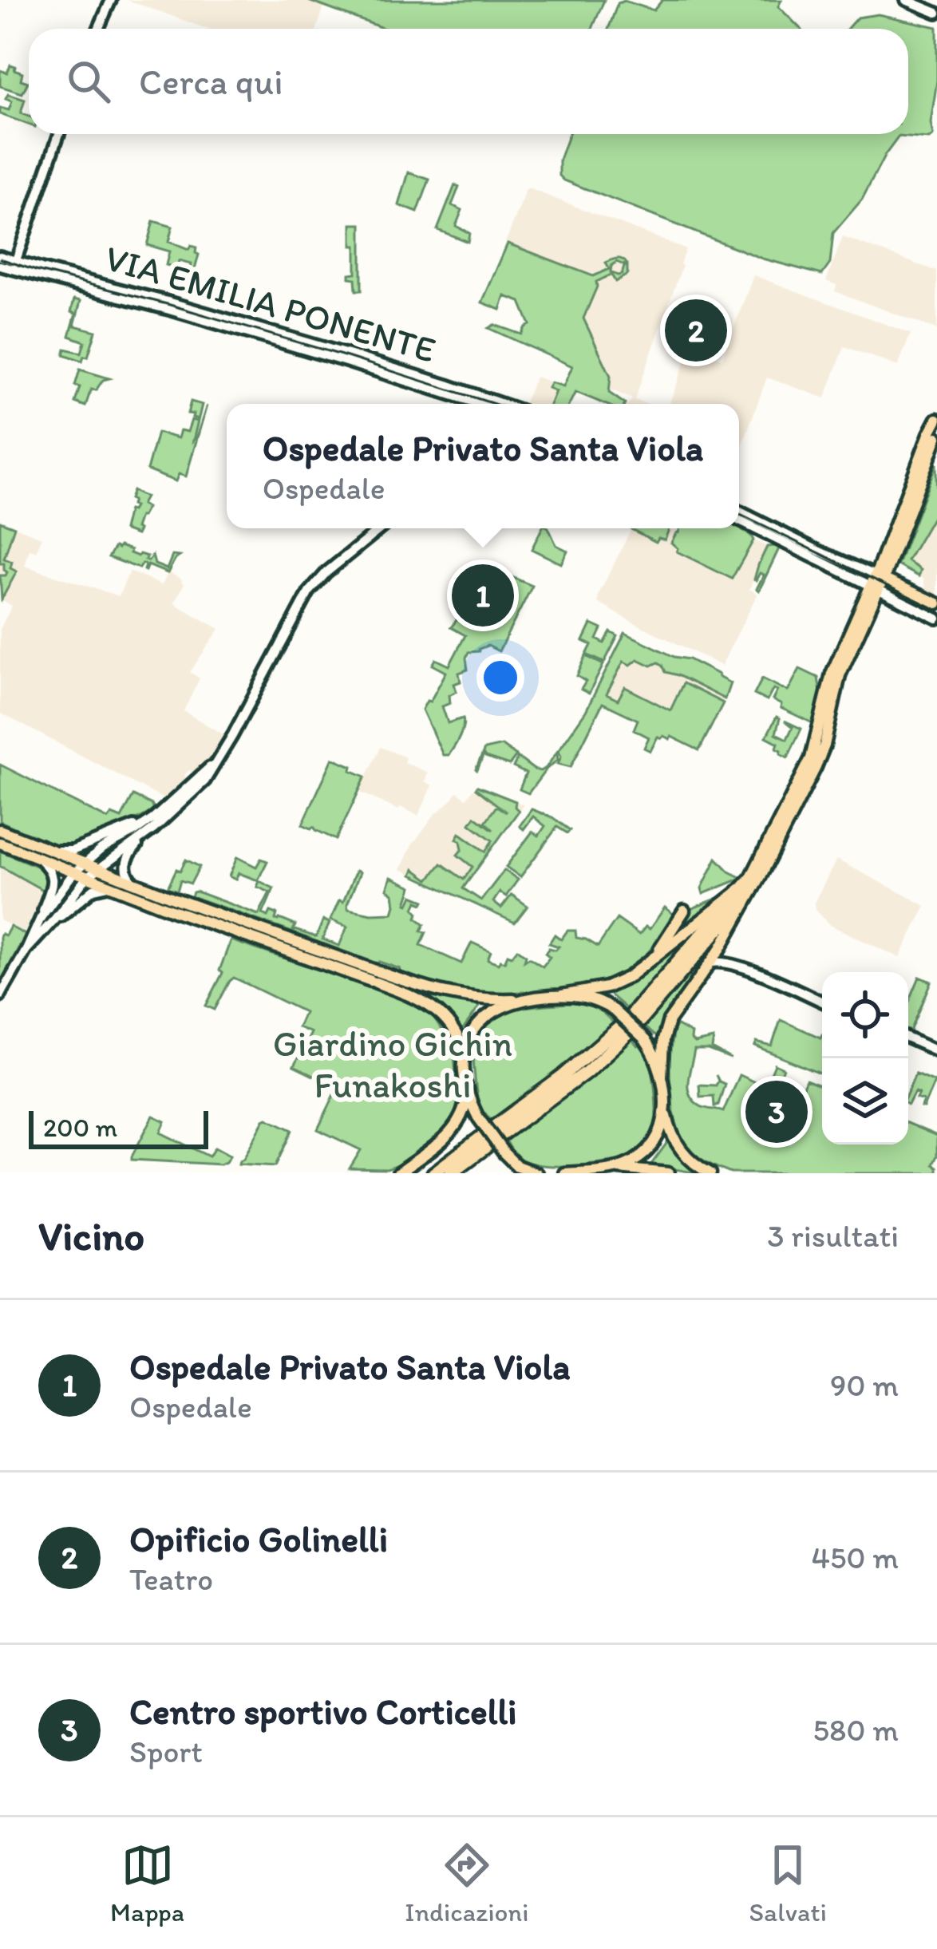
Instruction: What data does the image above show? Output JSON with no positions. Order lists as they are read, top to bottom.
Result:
{
  "streets": {
    "street": ["VIA EMILIA PONENTE"]
  },
  "parks": ["Giardino Gichin Funakoshi"],
  "scale_bar": "200 m",
  "page": {
    "search": "Cerca qui",
    "pins": ["2", "1", "3"],
    "popup": ["Ospedale Privato Santa Viola", "Ospedale"],
    "scale": "200 m",
    "heading": ["Vicino", "3 risultati"],
    "list": [
      {
        "mark": "1",
        "name": "Ospedale Privato Santa Viola",
        "note": "Ospedale",
        "value": "90 m"
      },
      {
        "mark": "2",
        "name": "Opificio Golinelli",
        "note": "Teatro",
        "value": "450 m"
      },
      {
        "mark": "3",
        "name": "Centro sportivo Corticelli",
        "note": "Sport",
        "value": "580 m"
      }
    ],
    "nav": ["Mappa", "Indicazioni", "Salvati"]
  }
}
